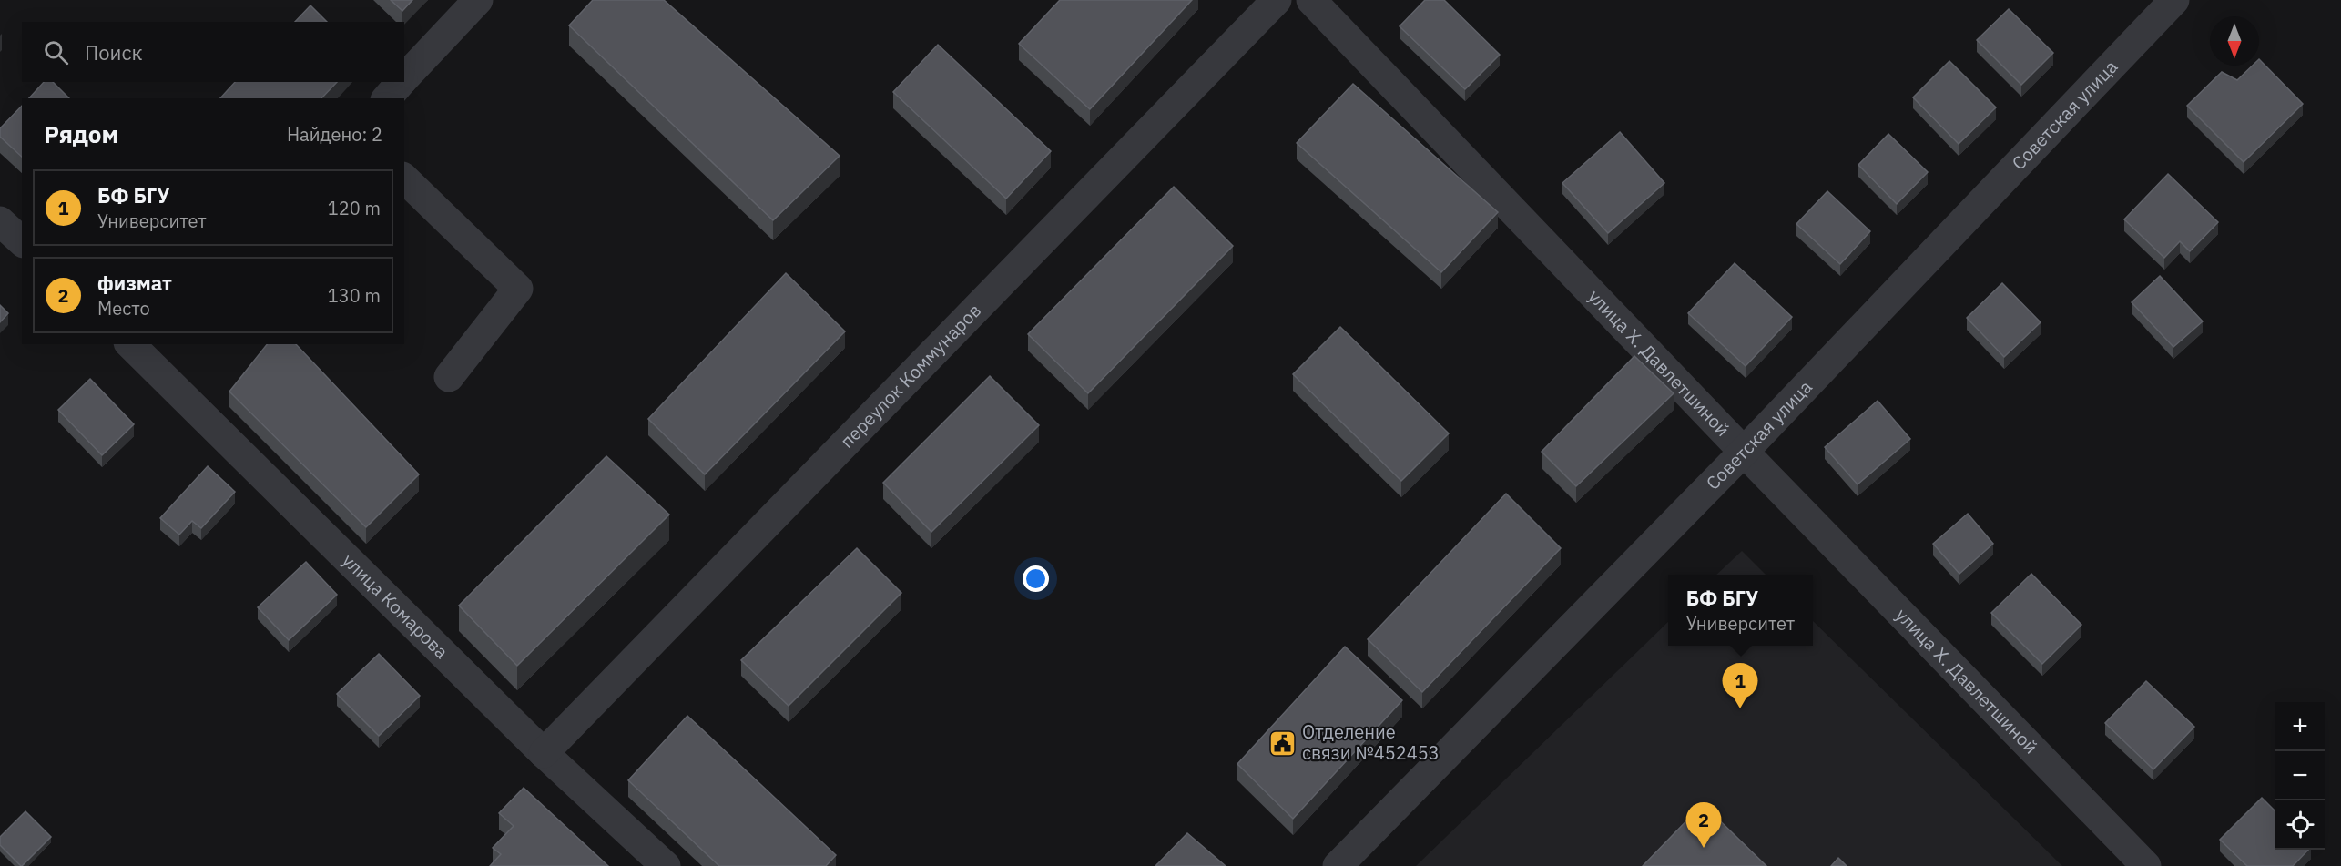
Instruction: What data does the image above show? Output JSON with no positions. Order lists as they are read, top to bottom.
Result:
{
  "streets": {
    "street": [
      "Советская улица",
      "улица Х. Давлетшиной",
      "переулок Коммунаров",
      "улица Комарова"
    ]
  },
  "crossings": [
    ["Советская улица", "улица Х. Давлетшиной"],
    ["переулок Коммунаров", "улица Комарова"]
  ],
  "places": {
    "public building": ["Отделение связи №452453"]
  },
  "north": "bottom",
  "page": {
    "search": "Поиск",
    "heading": ["Рядом", "Найдено: 2"],
    "list": [
      {
        "mark": "1",
        "name": "БФ БГУ",
        "note": "Университет",
        "value": "120 m"
      },
      {
        "mark": "2",
        "name": "физмат",
        "note": "Место",
        "value": "130 m"
      }
    ],
    "popup": ["БФ БГУ", "Университет"],
    "pins": ["1", "2"],
    "map_buttons": ["+", "−"]
  }
}
